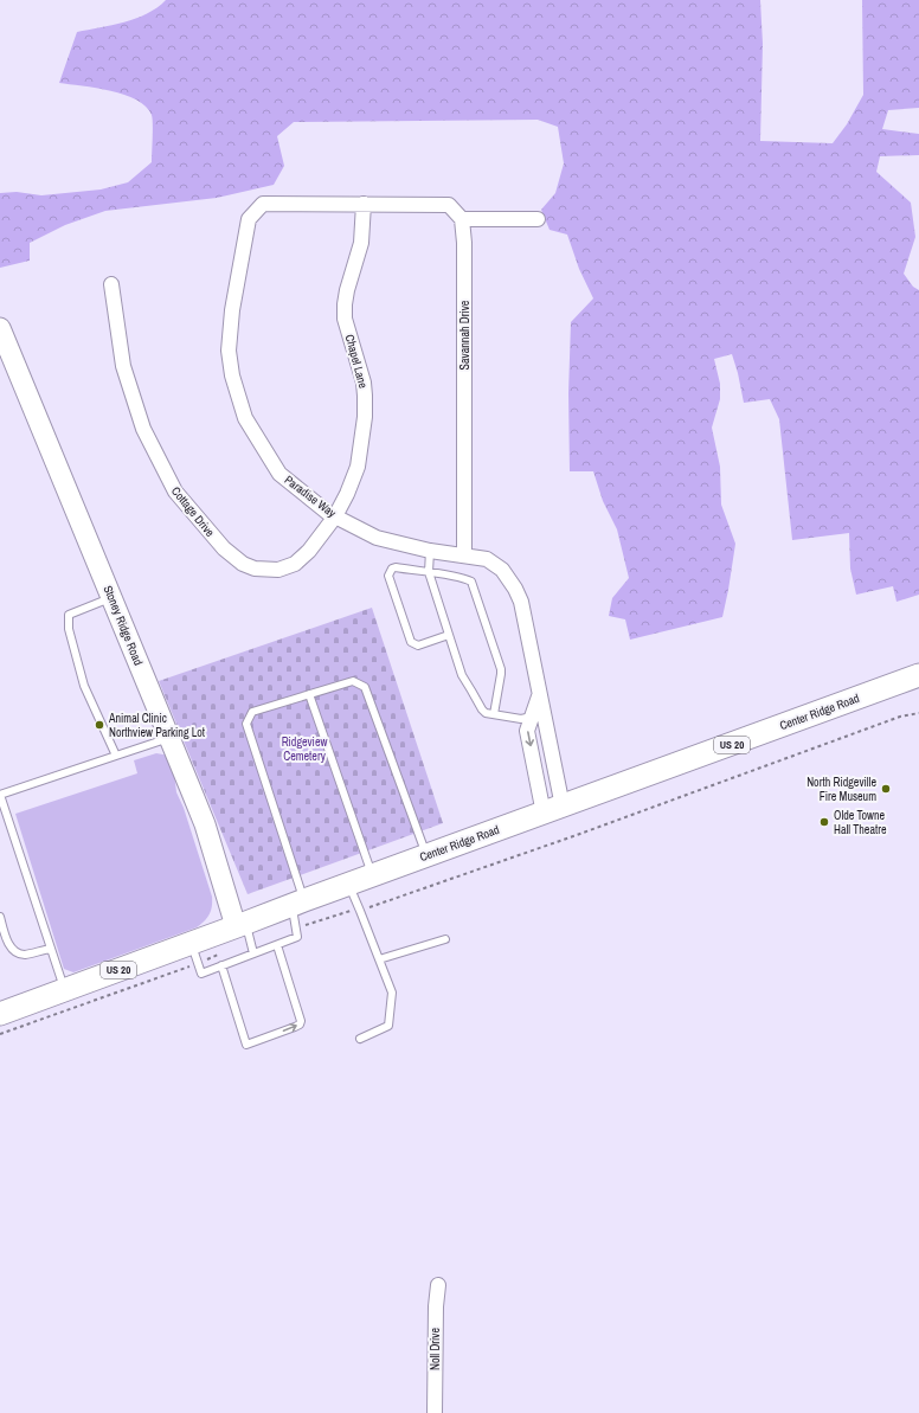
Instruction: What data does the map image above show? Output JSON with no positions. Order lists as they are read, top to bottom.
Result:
{
  "streets": {
    "main road": ["Center Ridge Road", "US 20"],
    "street": [
      "Savannah Drive",
      "Chapel Lane",
      "Paradise Way",
      "Cottage Drive",
      "Stoney Ridge Road",
      "Noll Drive"
    ]
  },
  "crossings": [
    ["Savannah Drive", "Paradise Way"],
    ["Chapel Lane", "Paradise Way"],
    ["Chapel Lane", "Cottage Drive"],
    ["Paradise Way", "Cottage Drive"],
    ["Paradise Way", "Center Ridge Road"],
    ["Stoney Ridge Road", "Center Ridge Road"]
  ],
  "parks": ["Ridgeview Cemetery"],
  "places": ["Animal Clinic Northview Parking Lot", "North Ridgeville Fire Museum", "Olde Towne Hall Theatre"]
}
